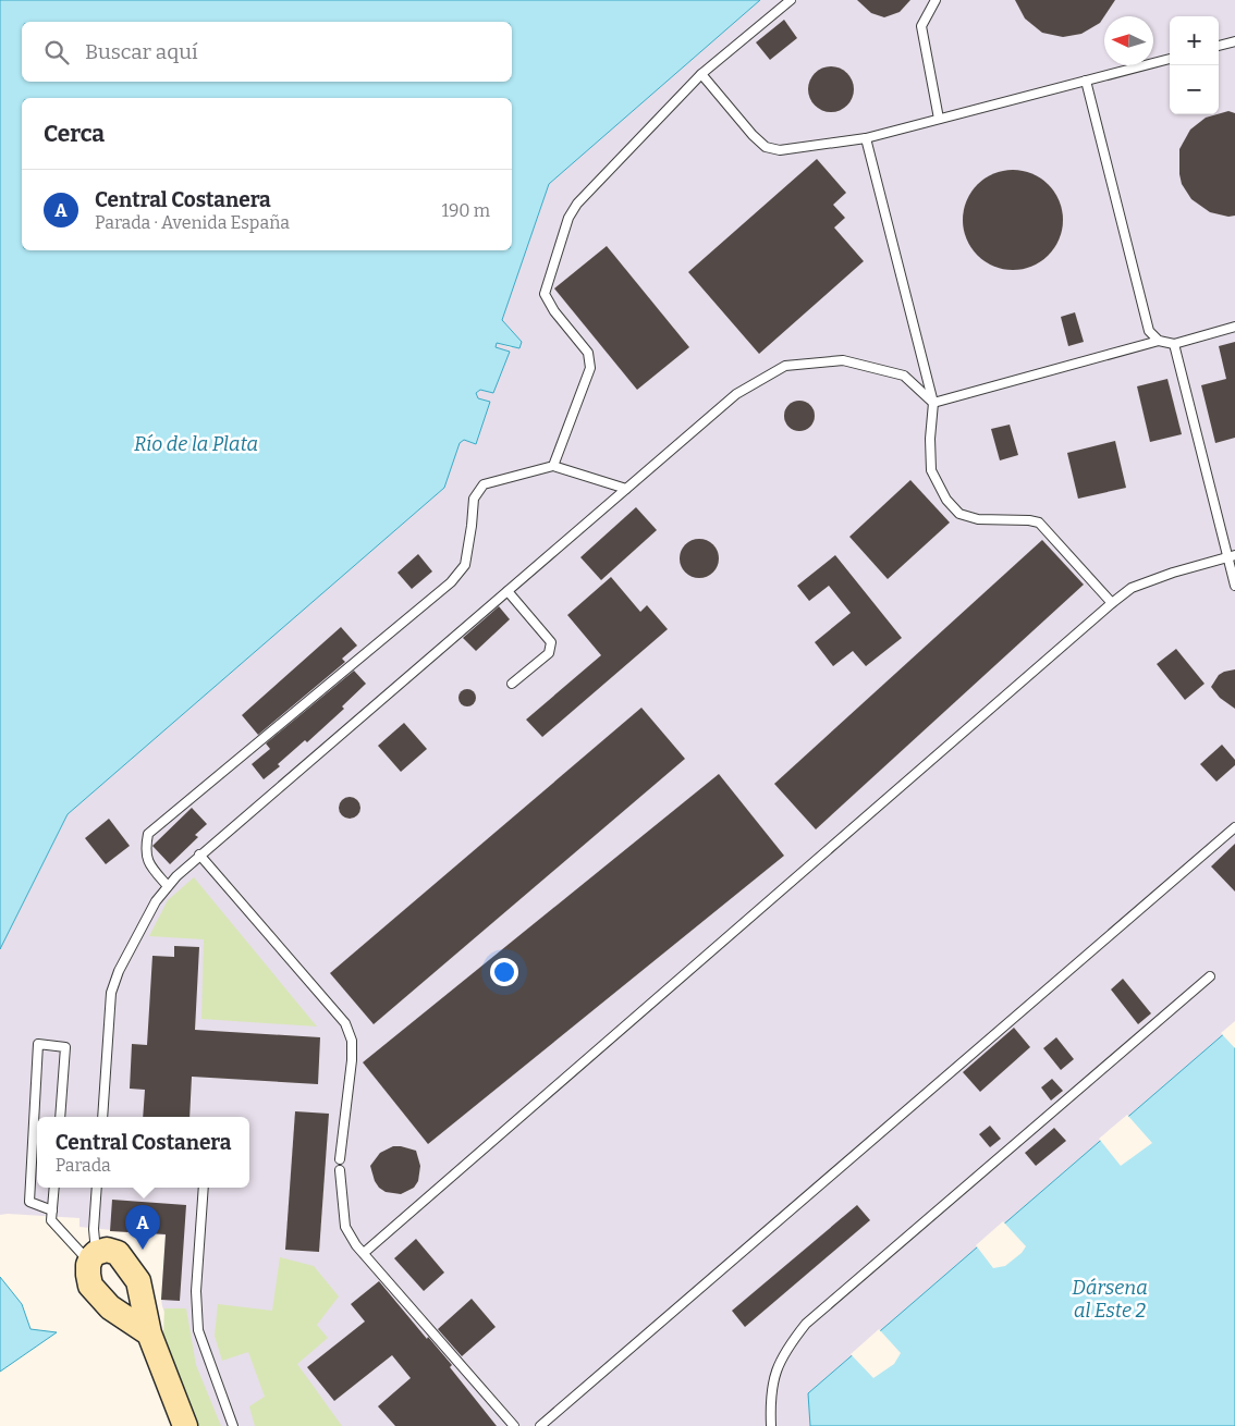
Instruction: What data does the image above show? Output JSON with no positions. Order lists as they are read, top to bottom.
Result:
{
  "water": ["Río de la Plata", "Dársena al Este 2"],
  "north": "left",
  "page": {
    "map_buttons": ["+", "−"],
    "search": "Buscar aquí",
    "heading": "Cerca",
    "list": [
      {
        "mark": "A",
        "name": "Central Costanera",
        "note": "Parada · Avenida España",
        "value": "190 m"
      }
    ],
    "popup": ["Central Costanera", "Parada"],
    "pins": "A"
  }
}
